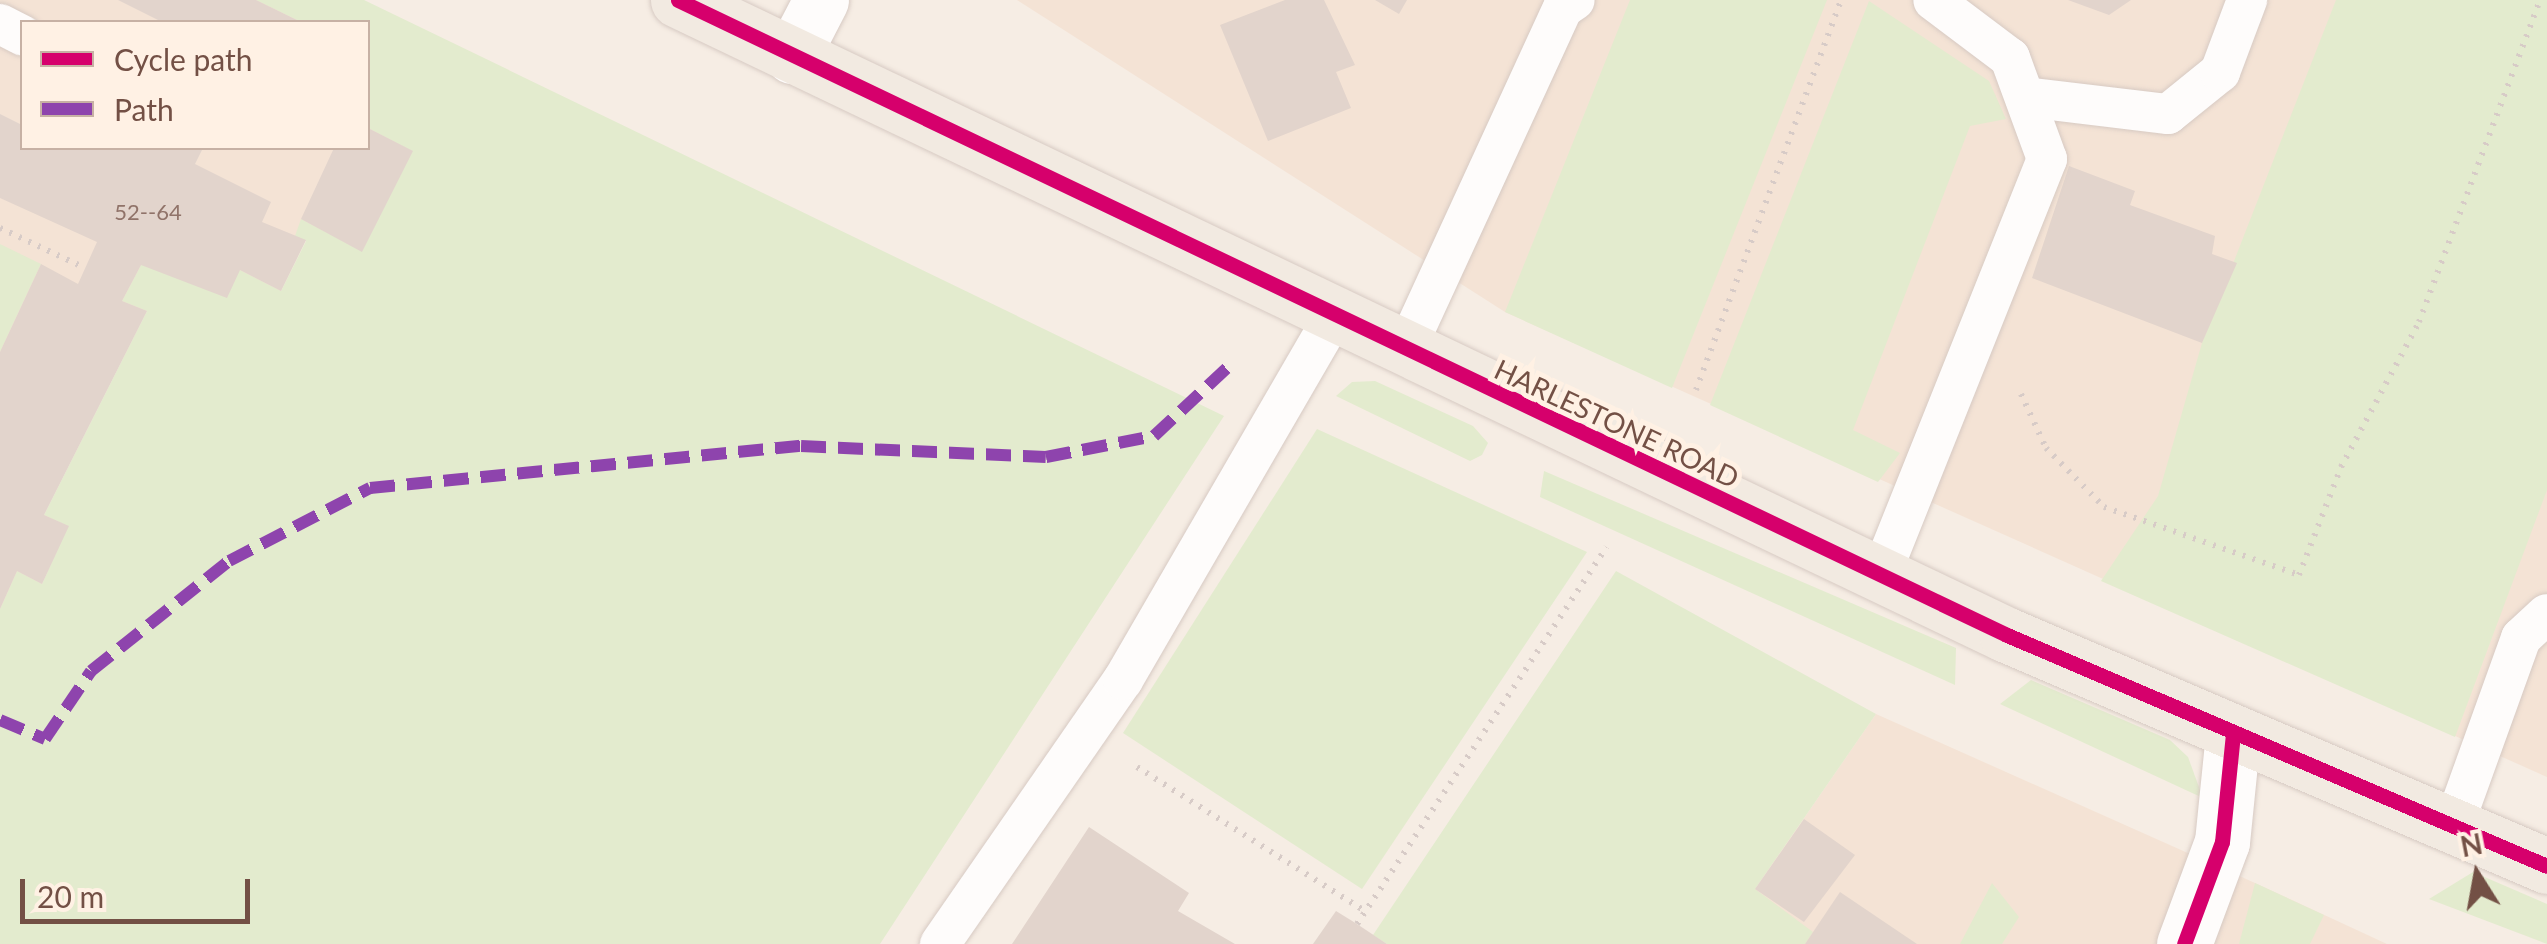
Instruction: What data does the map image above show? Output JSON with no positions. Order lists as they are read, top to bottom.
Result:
{
  "streets": {
    "main road": ["HARLESTONE ROAD"]
  },
  "house_numbers": ["52--64"],
  "legend": ["Cycle path", "Path"],
  "scale_bar": "20 m",
  "north": "top"
}
